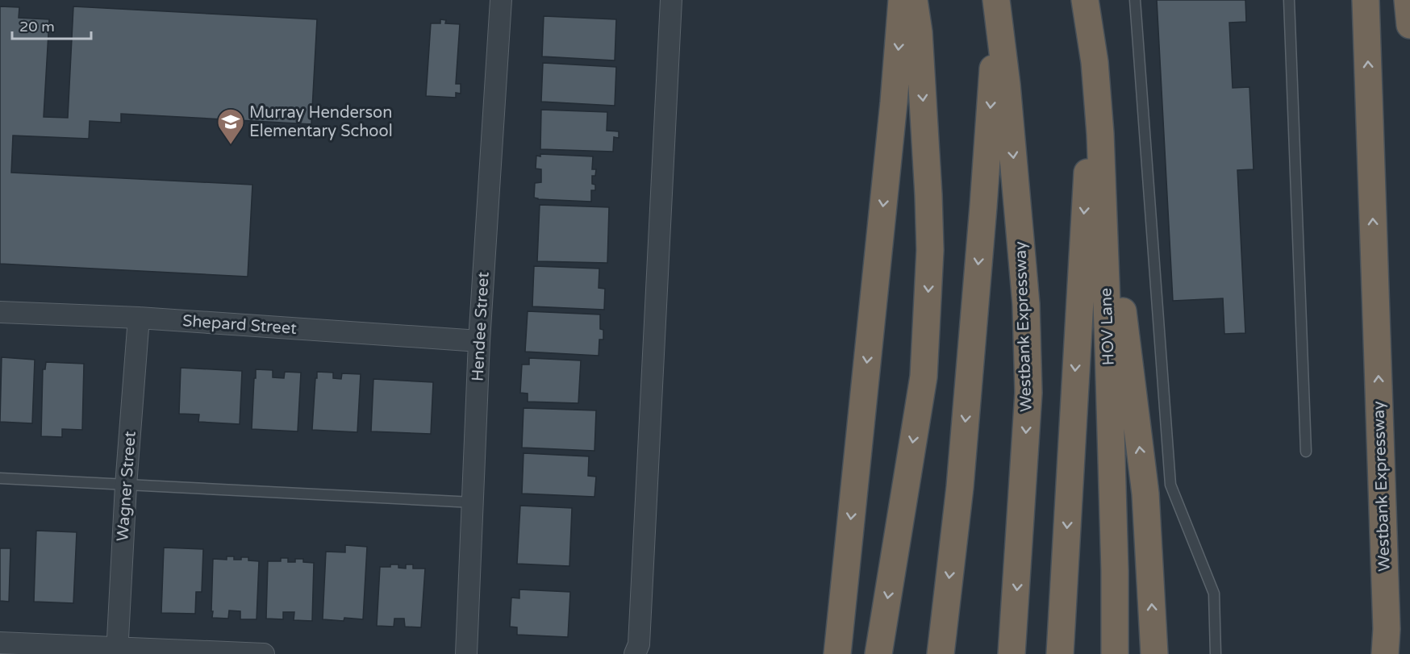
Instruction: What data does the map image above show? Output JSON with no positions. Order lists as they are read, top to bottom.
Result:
{
  "streets": {
    "highway": ["Westbank Expressway", "HOV Lane"],
    "street": ["Shepard Street", "Hendee Street", "Wagner Street"]
  },
  "crossings": [
    ["Shepard Street", "Hendee Street"],
    ["Shepard Street", "Wagner Street"]
  ],
  "places": {
    "school or university": ["Murray Henderson Elementary School"]
  },
  "scale_bar": "20 m"
}
